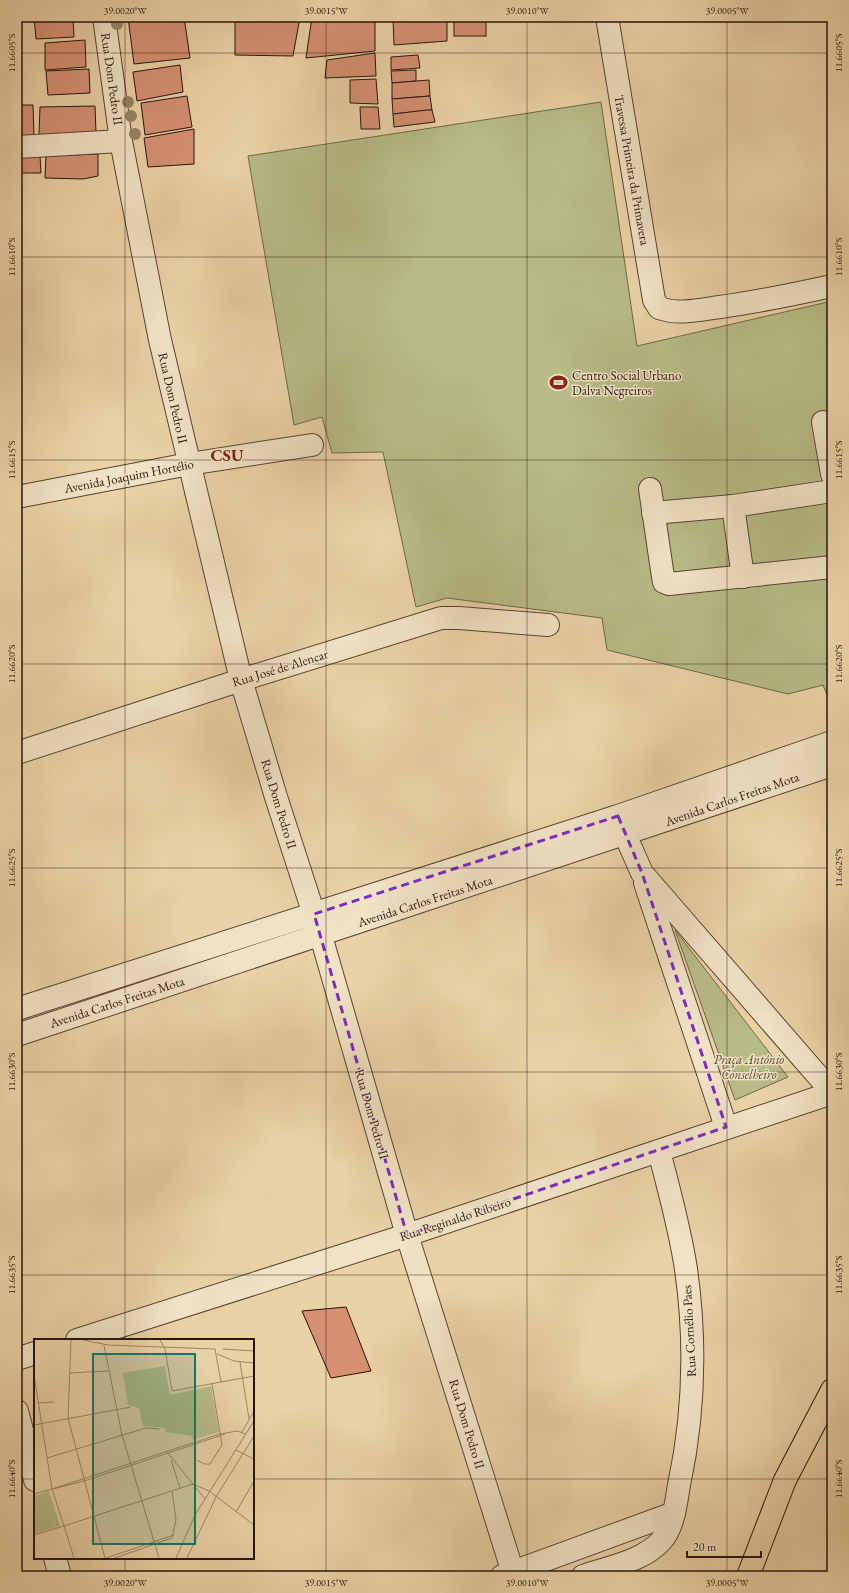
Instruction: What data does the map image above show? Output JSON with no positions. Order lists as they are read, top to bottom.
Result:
{
  "streets": {
    "street": [
      "Rua Dom Pedro II",
      "Travessa Primeira da Primavera",
      "Avenida Joaquim Hortélio",
      "Rua José de Alencar",
      "Avenida Carlos Freitas Mota",
      "Rua Reginaldo Ribeiro",
      "Rua Cornélio Paes"
    ]
  },
  "crossings": [
    ["Rua Dom Pedro II", "Avenida Joaquim Hortélio"],
    ["Rua Dom Pedro II", "Rua José de Alencar"],
    ["Rua Dom Pedro II", "Avenida Carlos Freitas Mota"],
    ["Rua Dom Pedro II", "Rua Reginaldo Ribeiro"],
    ["Rua Reginaldo Ribeiro", "Rua Cornélio Paes"]
  ],
  "districts": ["CSU"],
  "parks": ["Praça Antônio Conselheiro"],
  "places": {
    "sports": ["Centro Social Urbano Dalva Negreiros"]
  },
  "scale_bar": "20 m",
  "coordinates": [
    "39.0020°W",
    "39.0015°W",
    "39.0010°W",
    "39.0005°W",
    "11.6605°S",
    "11.6610°S",
    "11.6615°S",
    "11.6620°S",
    "11.6625°S",
    "11.6630°S",
    "11.6635°S",
    "11.6640°S"
  ]
}
